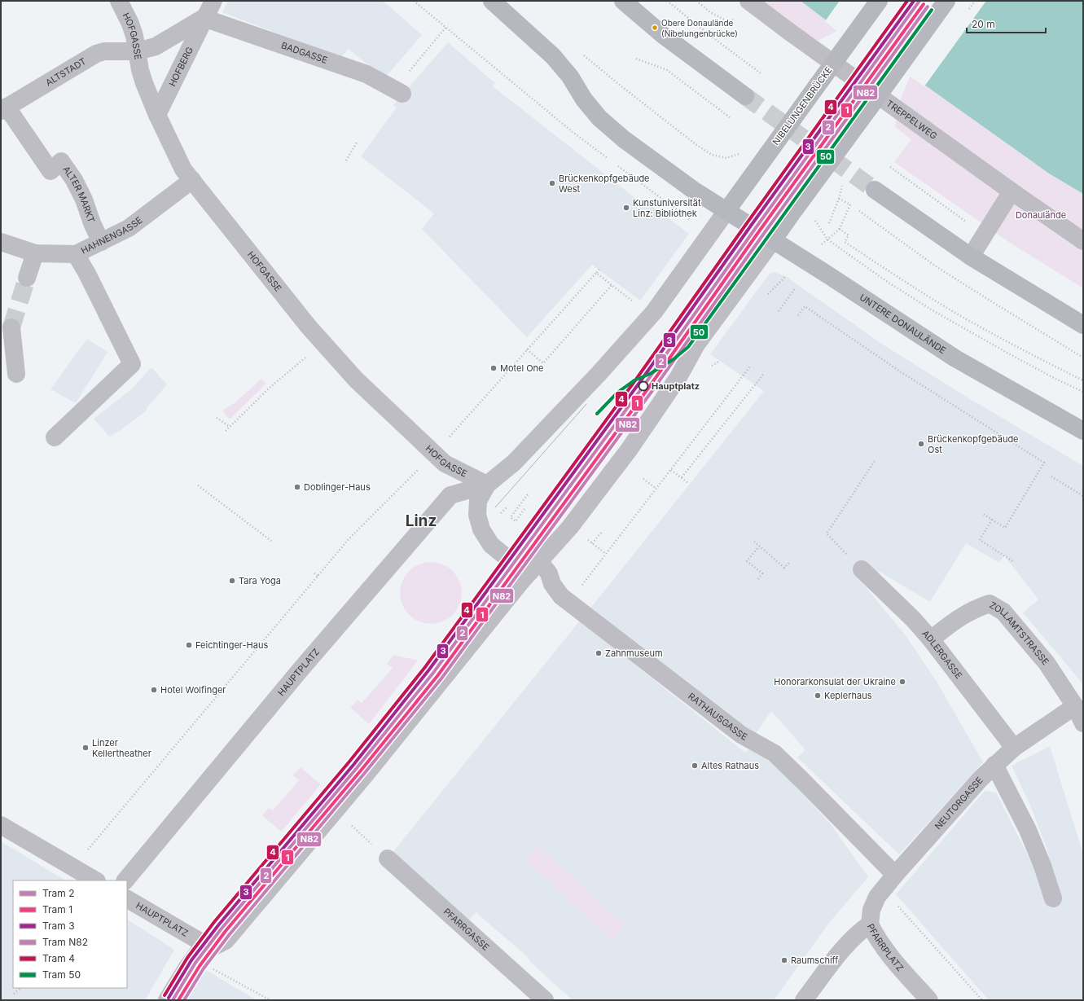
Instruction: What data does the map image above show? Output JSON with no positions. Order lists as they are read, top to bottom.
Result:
{
  "streets": {
    "main road": ["NIBELUNGENBRÜCKE", "UNTERE DONAULÄNDE"],
    "street": [
      "HOFGASSE",
      "BADGASSE",
      "HOFBERG",
      "ALTSTADT",
      "TREPPELWEG",
      "ALTER MARKT",
      "HAHNENGASSE",
      "ZOLLAMTSTRASSE",
      "ADLERGASSE",
      "HAUPTPLATZ",
      "RATHAUSGASSE",
      "NEUTORGASSE",
      "PFARRGASSE",
      "PFARRPLATZ"
    ]
  },
  "crossings": [
    ["HOFGASSE", "HOFBERG"],
    ["HOFGASSE", "ALTSTADT"],
    ["HOFGASSE", "HAHNENGASSE"],
    ["HOFGASSE", "HAUPTPLATZ"],
    ["BADGASSE", "HOFBERG"],
    ["HOFBERG", "ALTSTADT"],
    ["ALTSTADT", "ALTER MARKT"],
    ["NIBELUNGENBRÜCKE", "UNTERE DONAULÄNDE"],
    ["NIBELUNGENBRÜCKE", "HAUPTPLATZ"],
    ["ALTER MARKT", "HAHNENGASSE"],
    ["UNTERE DONAULÄNDE", "HAUPTPLATZ"],
    ["ZOLLAMTSTRASSE", "ADLERGASSE"],
    ["ZOLLAMTSTRASSE", "NEUTORGASSE"],
    ["ADLERGASSE", "NEUTORGASSE"],
    ["HAUPTPLATZ", "RATHAUSGASSE"],
    ["RATHAUSGASSE", "NEUTORGASSE"],
    ["NEUTORGASSE", "PFARRPLATZ"]
  ],
  "districts": ["Linz"],
  "parks": ["Donaulände"],
  "places": [
    "Obere Donaulände (Nibelungenbrücke)",
    "Brückenkopfgebäude West",
    "Kunstuniversität Linz: Bibliothek",
    "Motel One",
    "Hauptplatz",
    "Brückenkopfgebäude Ost",
    "Doblinger-Haus",
    "Tara Yoga",
    "Feichtinger-Haus",
    "Zahnmuseum",
    "Honorarkonsulat der Ukraine",
    "Hotel Wolfinger",
    "Keplerhaus",
    "Linzer Kellertheather",
    "Altes Rathaus",
    "Raumschiff"
  ],
  "lines": [
    "tram line 2",
    "tram line 3",
    "tram line 4",
    "tram line 1",
    "tram line N82",
    "tram line 50"
  ],
  "legend": [
    "Tram 2",
    "Tram 1",
    "Tram 3",
    "Tram N82",
    "Tram 4",
    "Tram 50"
  ],
  "scale_bar": "20 m"
}
